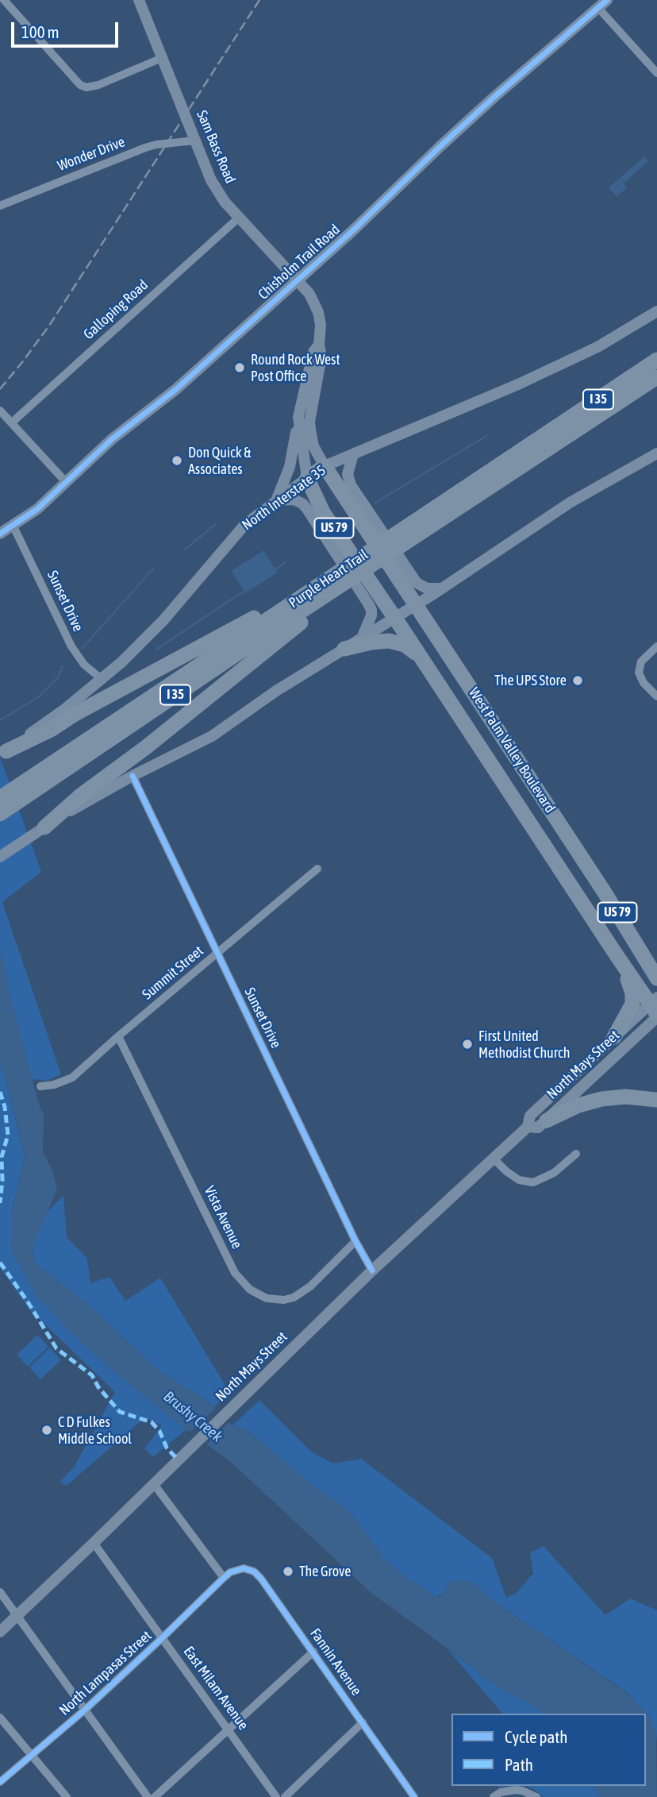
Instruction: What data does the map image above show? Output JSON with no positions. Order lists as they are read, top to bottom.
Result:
{
  "streets": {
    "highway": [
      "I 35",
      "North Interstate 35",
      "US 79",
      "Purple Heart Trail",
      "West Palm Valley Boulevard"
    ],
    "main road": ["Sam Bass Road", "Chisholm Trail Road", "North Mays Street"],
    "street": [
      "Wonder Drive",
      "Galloping Road",
      "Sunset Drive",
      "Summit Street",
      "Vista Avenue",
      "Fannin Avenue",
      "North Lampasas Street",
      "East Milam Avenue"
    ]
  },
  "crossings": [
    ["Sam Bass Road", "Wonder Drive"],
    ["Sam Bass Road", "Chisholm Trail Road"],
    ["Sam Bass Road", "Galloping Road"],
    ["Sam Bass Road", "North Interstate 35"],
    ["Sam Bass Road", "West Palm Valley Boulevard"],
    ["Chisholm Trail Road", "Sunset Drive"],
    ["North Interstate 35", "Sunset Drive"],
    ["North Interstate 35", "West Palm Valley Boulevard"],
    ["Sunset Drive", "Summit Street"],
    ["Sunset Drive", "North Mays Street"],
    ["Sunset Drive", "Vista Avenue"],
    ["West Palm Valley Boulevard", "North Mays Street"],
    ["Summit Street", "Vista Avenue"],
    ["North Mays Street", "East Milam Avenue"],
    ["Fannin Avenue", "North Lampasas Street"],
    ["North Lampasas Street", "East Milam Avenue"]
  ],
  "water": ["Brushy Creek"],
  "places": [
    "Round Rock West Post Office",
    "Don Quick & Associates",
    "The UPS Store",
    "First United Methodist Church",
    "C D Fulkes Middle School",
    "The Grove"
  ],
  "legend": ["Cycle path", "Path"],
  "scale_bar": "100 m"
}
